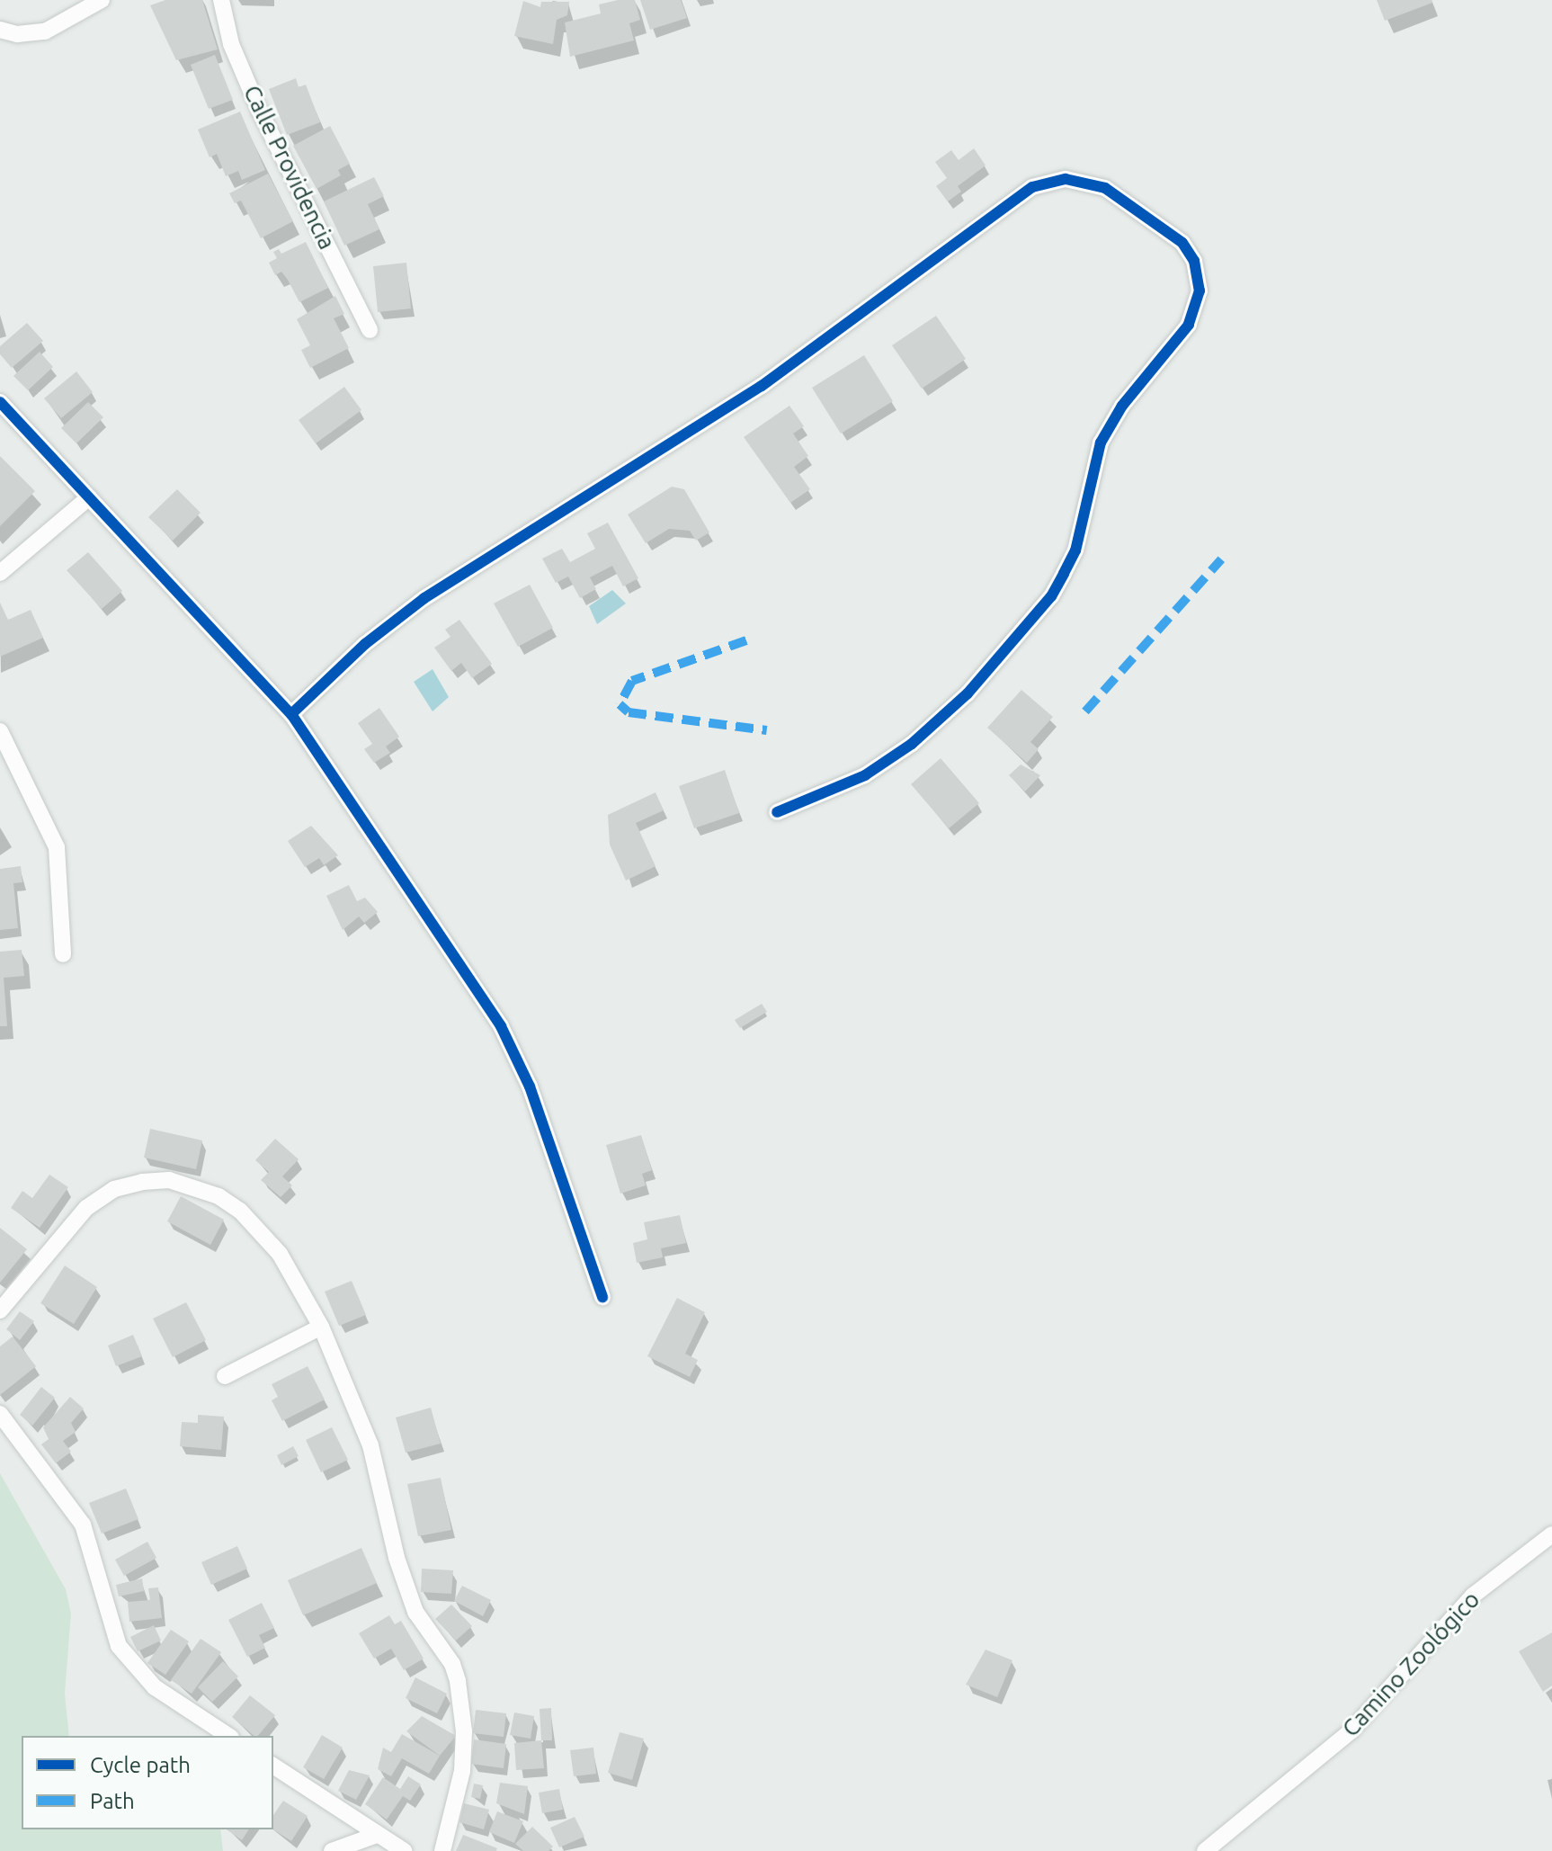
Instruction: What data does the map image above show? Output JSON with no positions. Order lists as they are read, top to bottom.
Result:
{
  "streets": {
    "street": ["Calle Providencia", "Camino Zoológico"]
  },
  "legend": ["Cycle path", "Path"]
}
